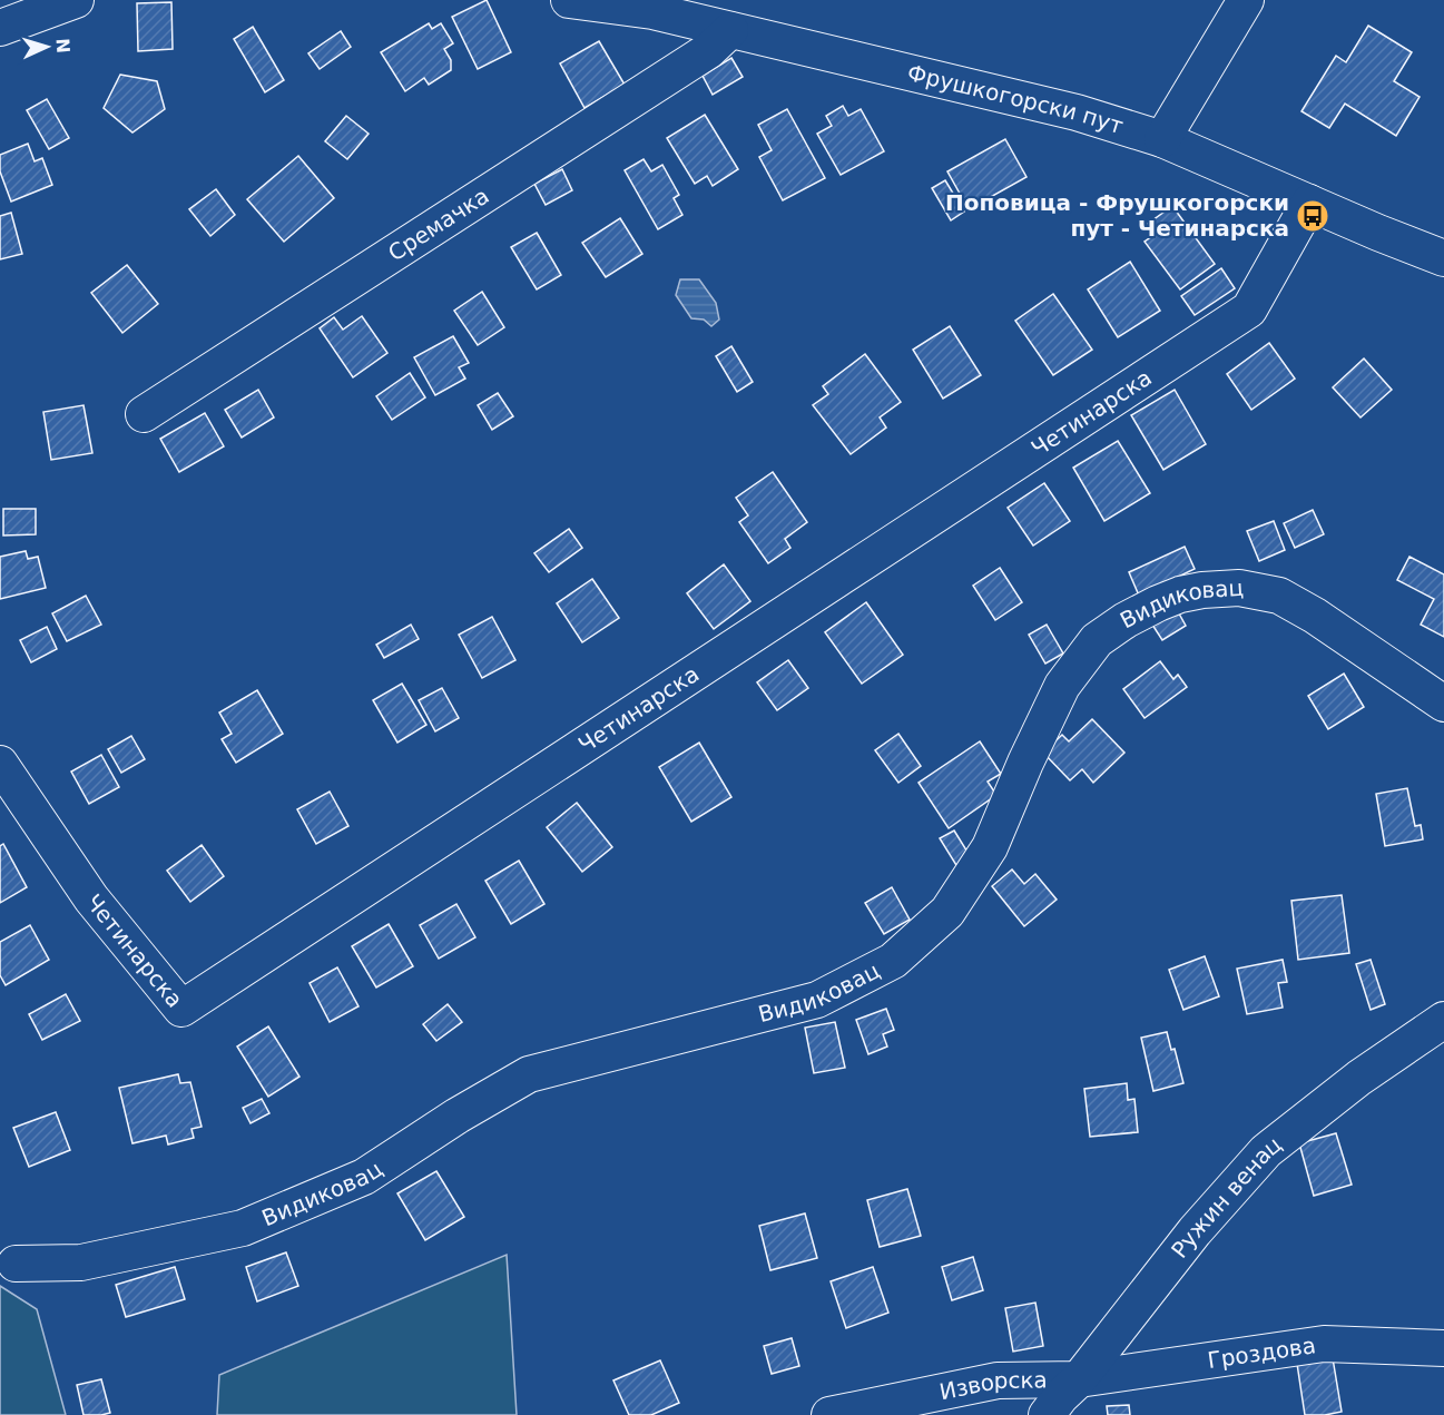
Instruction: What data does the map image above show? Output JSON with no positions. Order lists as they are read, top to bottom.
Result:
{
  "streets": {
    "street": [
      "Фрушкогорски пут",
      "Сремачка",
      "Четинарска",
      "Видиковац",
      "Ружин венац",
      "Гроздова",
      "Изворска"
    ]
  },
  "crossings": [
    ["Фрушкогорски пут", "Сремачка"],
    ["Фрушкогорски пут", "Четинарска"],
    ["Ружин венац", "Гроздова"],
    ["Ружин венац", "Изворска"],
    ["Гроздова", "Изворска"]
  ],
  "places": {
    "bus stop": ["Поповица - Фрушкогорски пут - Четинарска"]
  },
  "north": "right"
}
